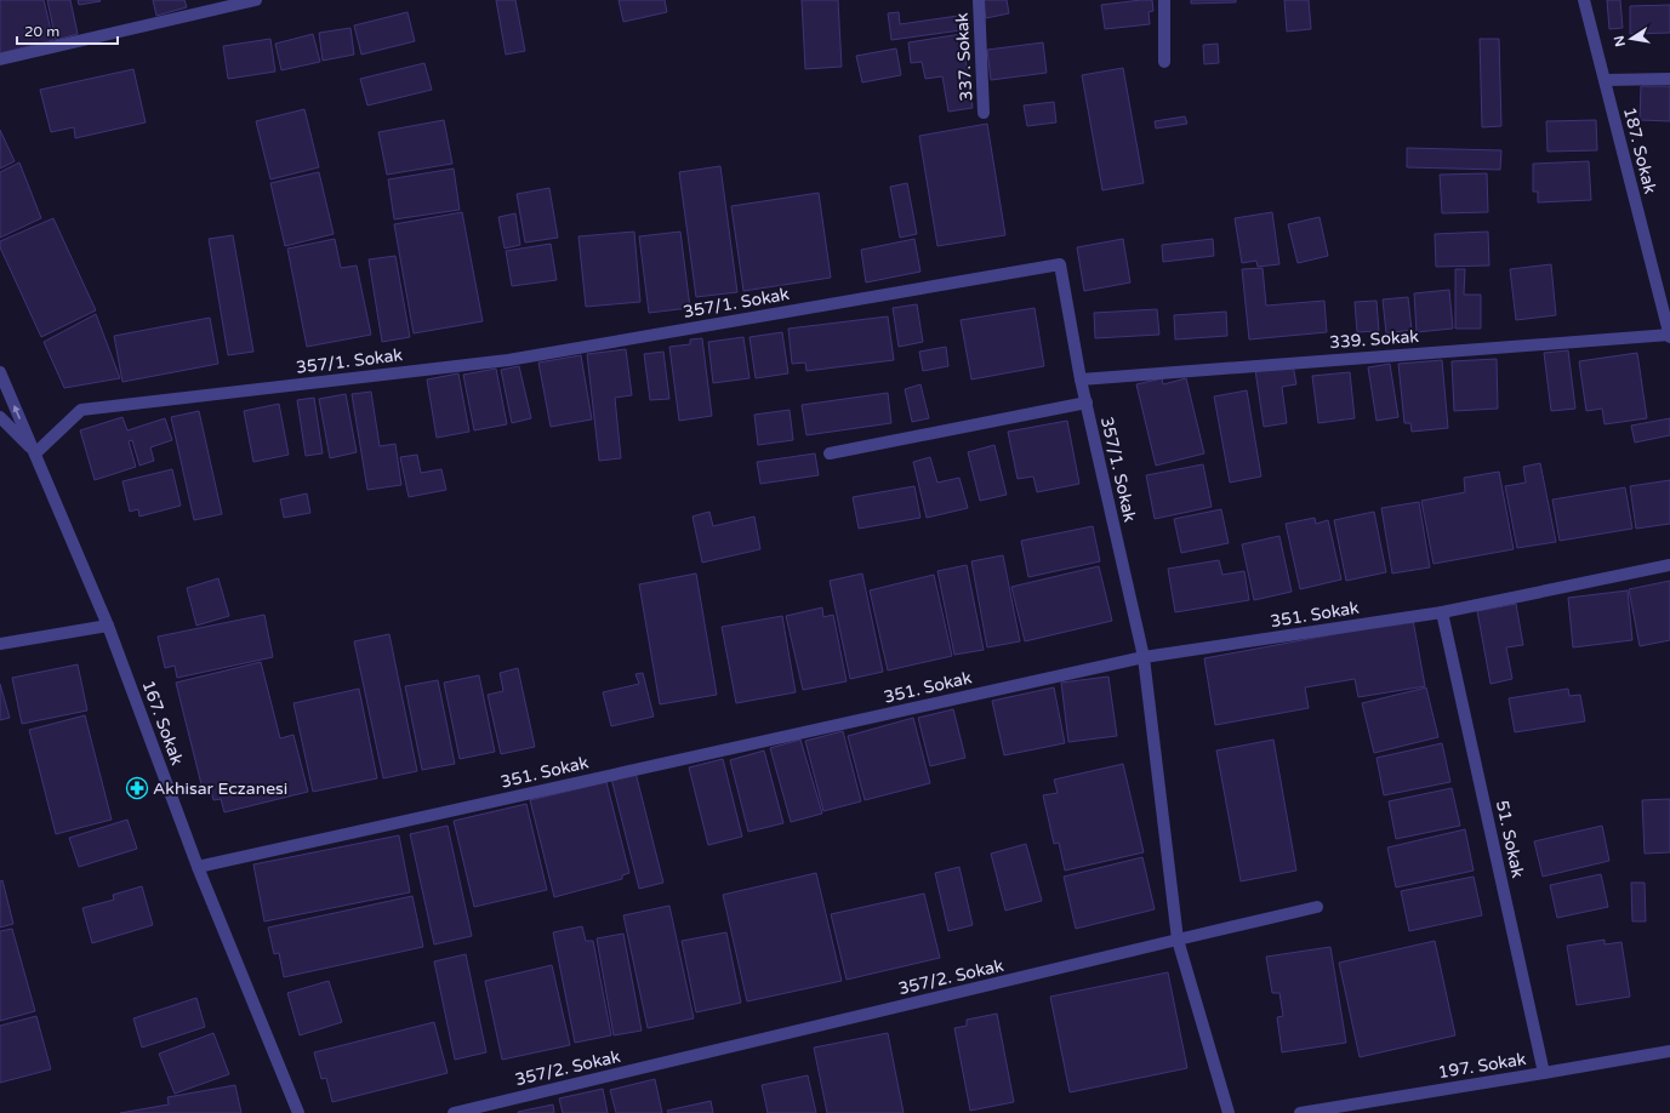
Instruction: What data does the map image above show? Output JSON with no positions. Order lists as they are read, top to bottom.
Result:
{
  "streets": {
    "street": [
      "337. Sokak",
      "187. Sokak",
      "357/1. Sokak",
      "339. Sokak",
      "351. Sokak",
      "167. Sokak",
      "51. Sokak",
      "357/2. Sokak",
      "197. Sokak"
    ]
  },
  "crossings": [
    ["187. Sokak", "339. Sokak"],
    ["357/1. Sokak", "339. Sokak"],
    ["357/1. Sokak", "351. Sokak"],
    ["357/1. Sokak", "167. Sokak"],
    ["351. Sokak", "167. Sokak"],
    ["351. Sokak", "51. Sokak"],
    ["51. Sokak", "197. Sokak"]
  ],
  "places": {
    "pharmacy": ["Akhisar Eczanesi"]
  },
  "scale_bar": "20 m",
  "north": "left"
}
